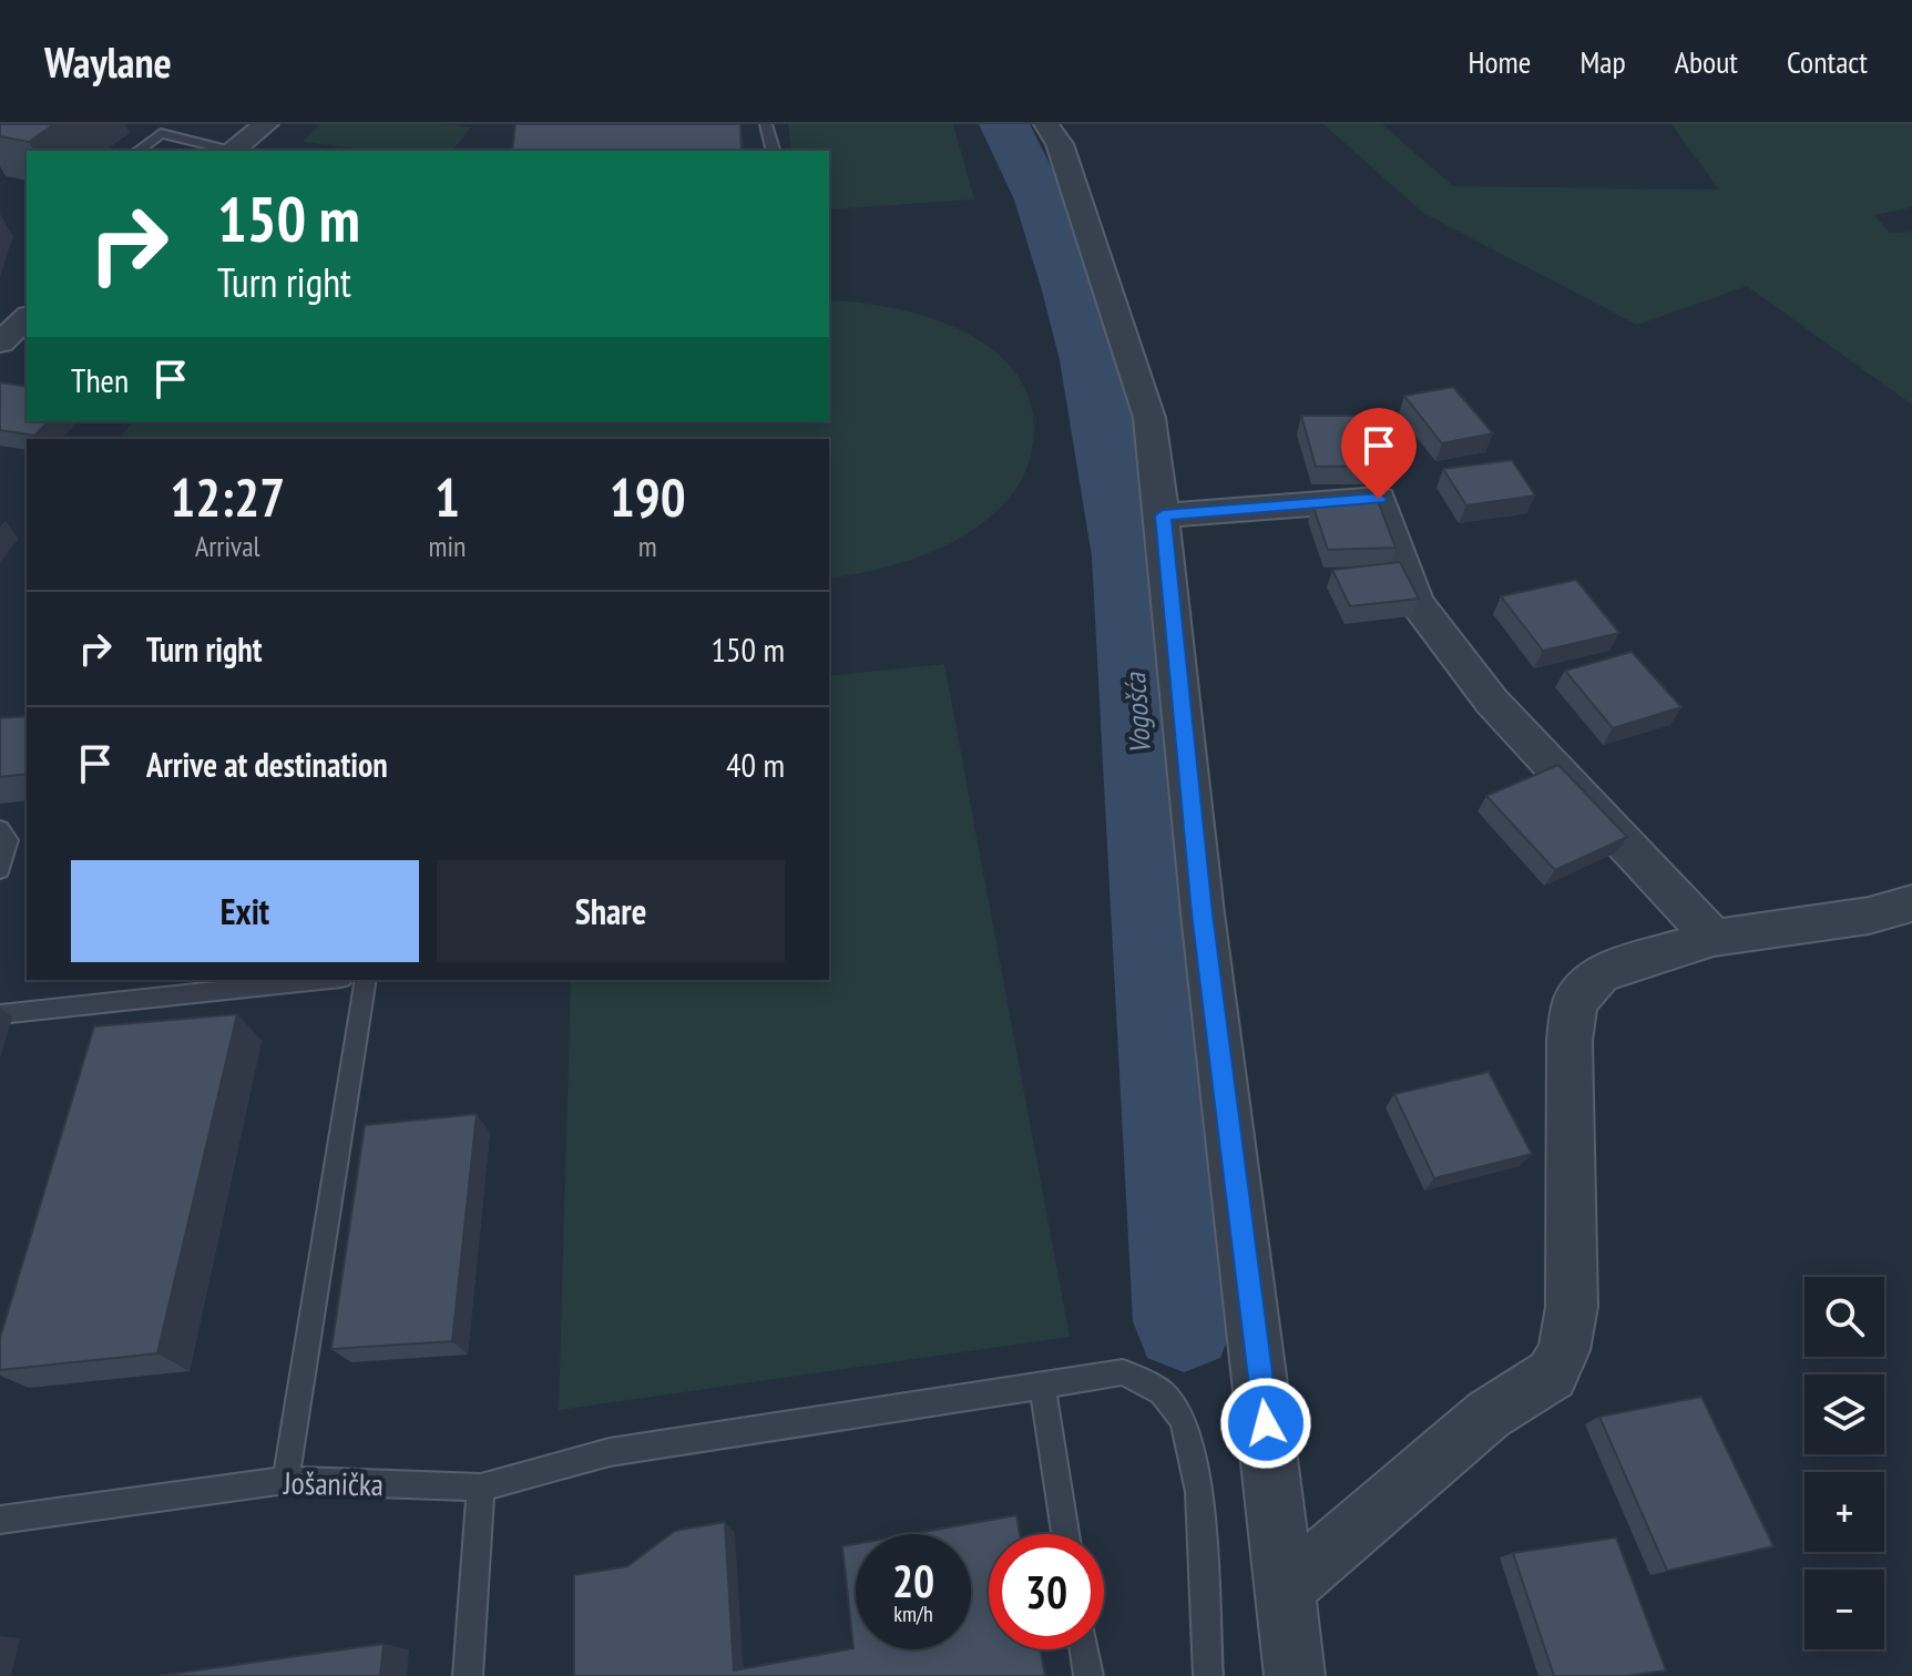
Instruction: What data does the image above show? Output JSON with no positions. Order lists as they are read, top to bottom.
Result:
{
  "streets": {
    "lane": ["Jošanička"]
  },
  "water": ["Vogošća"],
  "page": {
    "header": "Waylane",
    "nav": [
      "Home",
      "Map",
      "About",
      "Contact"
    ],
    "turn": ["150 m", "Turn right"],
    "then": "Then",
    "eta": [
      "12:27",
      "Arrival",
      "1",
      "min",
      "190",
      "m"
    ],
    "list": [
      {
        "name": "Turn right",
        "value": "150 m"
      },
      {
        "name": "Arrive at destination",
        "value": "40 m"
      }
    ],
    "buttons": ["Exit", "Share"],
    "map_buttons": ["+", "−"],
    "speed": "20 km/h",
    "limit": "30"
  }
}
